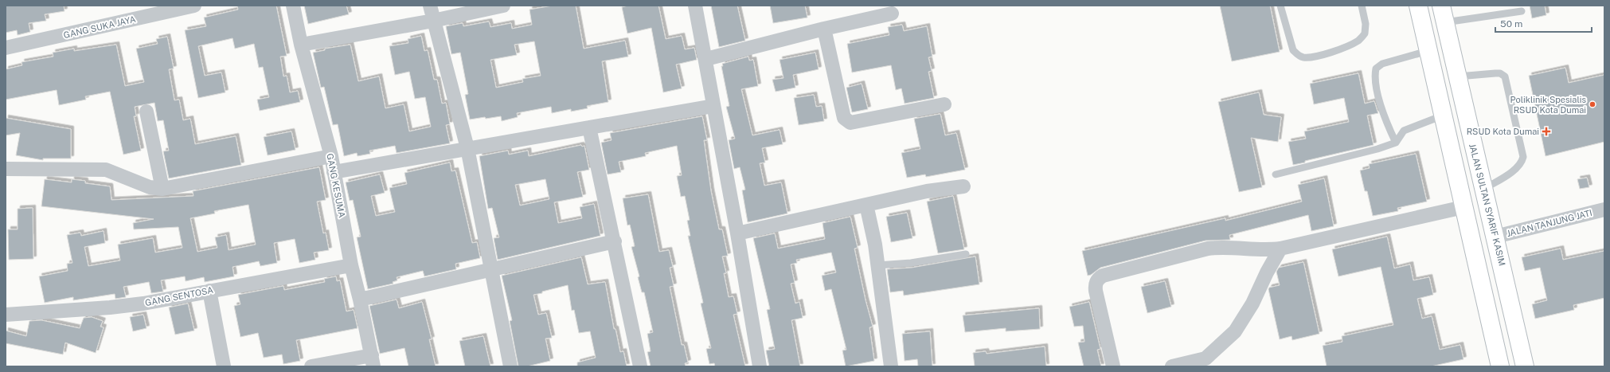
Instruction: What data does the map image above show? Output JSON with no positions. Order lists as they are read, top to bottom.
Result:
{
  "streets": {
    "street": [
      "GANG SUKA JAYA",
      "GANG KESUMA",
      "JALAN SULTAN SYARIF KASIM",
      "JALAN TANJUNG JATI",
      "GANG SENTOSA"
    ]
  },
  "crossings": [
    ["GANG KESUMA", "GANG SENTOSA"],
    ["JALAN SULTAN SYARIF KASIM", "JALAN TANJUNG JATI"]
  ],
  "places": {
    "other": ["Poliklinik Spesialis RSUD Kota Dumai"],
    "health": ["RSUD Kota Dumai"]
  },
  "scale_bar": "50 m"
}
